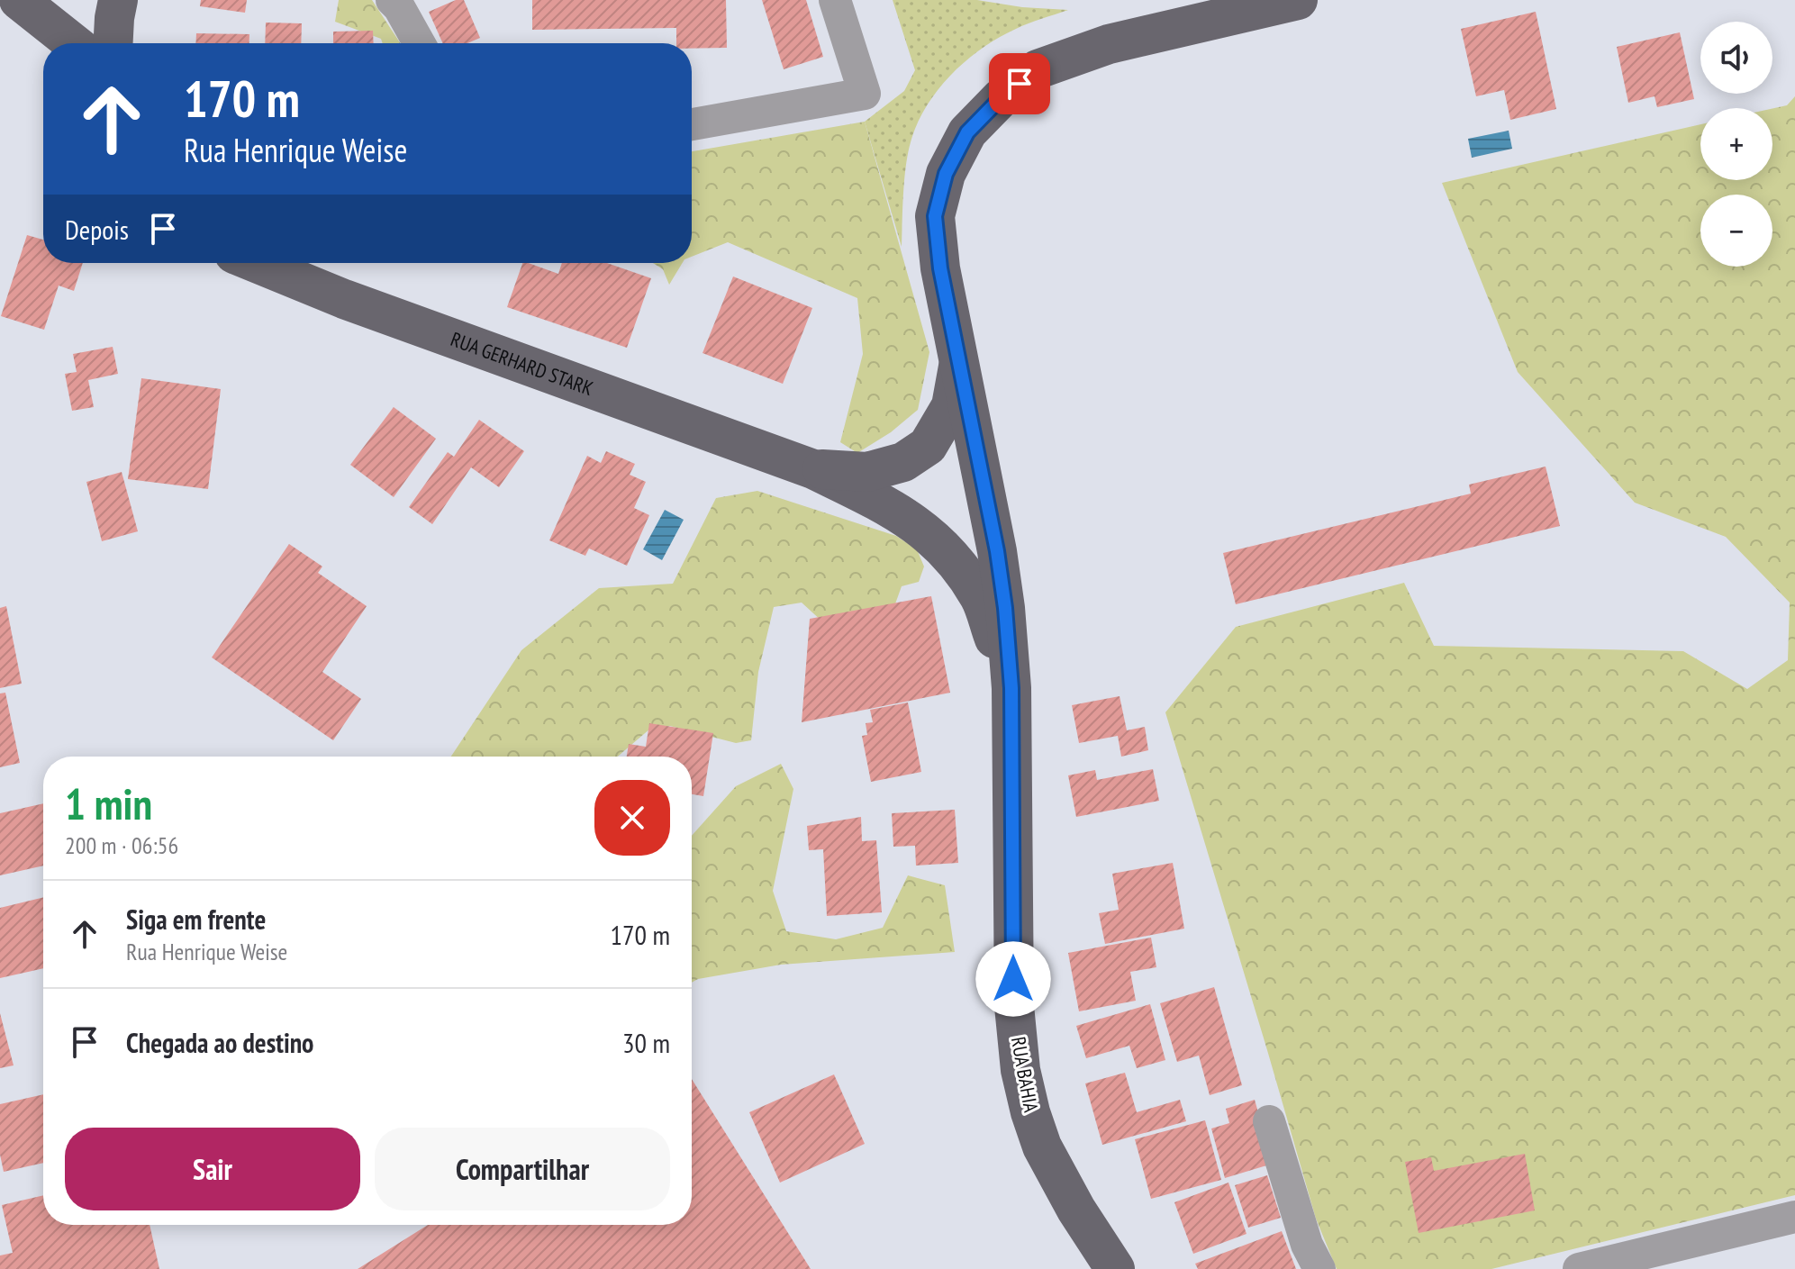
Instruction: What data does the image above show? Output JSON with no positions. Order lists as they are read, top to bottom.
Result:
{
  "streets": {
    "main road": ["RUA GERHARD STARK", "RUA BAHIA"]
  },
  "crossings": [
    ["RUA GERHARD STARK", "RUA BAHIA"]
  ],
  "page": {
    "map_buttons": ["+", "−"],
    "turn": ["170 m", "Rua Henrique Weise"],
    "then": "Depois",
    "heading": ["1 min", "200 m · 06:56"],
    "list": [
      {
        "name": "Siga em frente",
        "note": "Rua Henrique Weise",
        "value": "170 m"
      },
      {
        "name": "Chegada ao destino",
        "value": "30 m"
      }
    ],
    "buttons": ["Sair", "Compartilhar"]
  }
}
